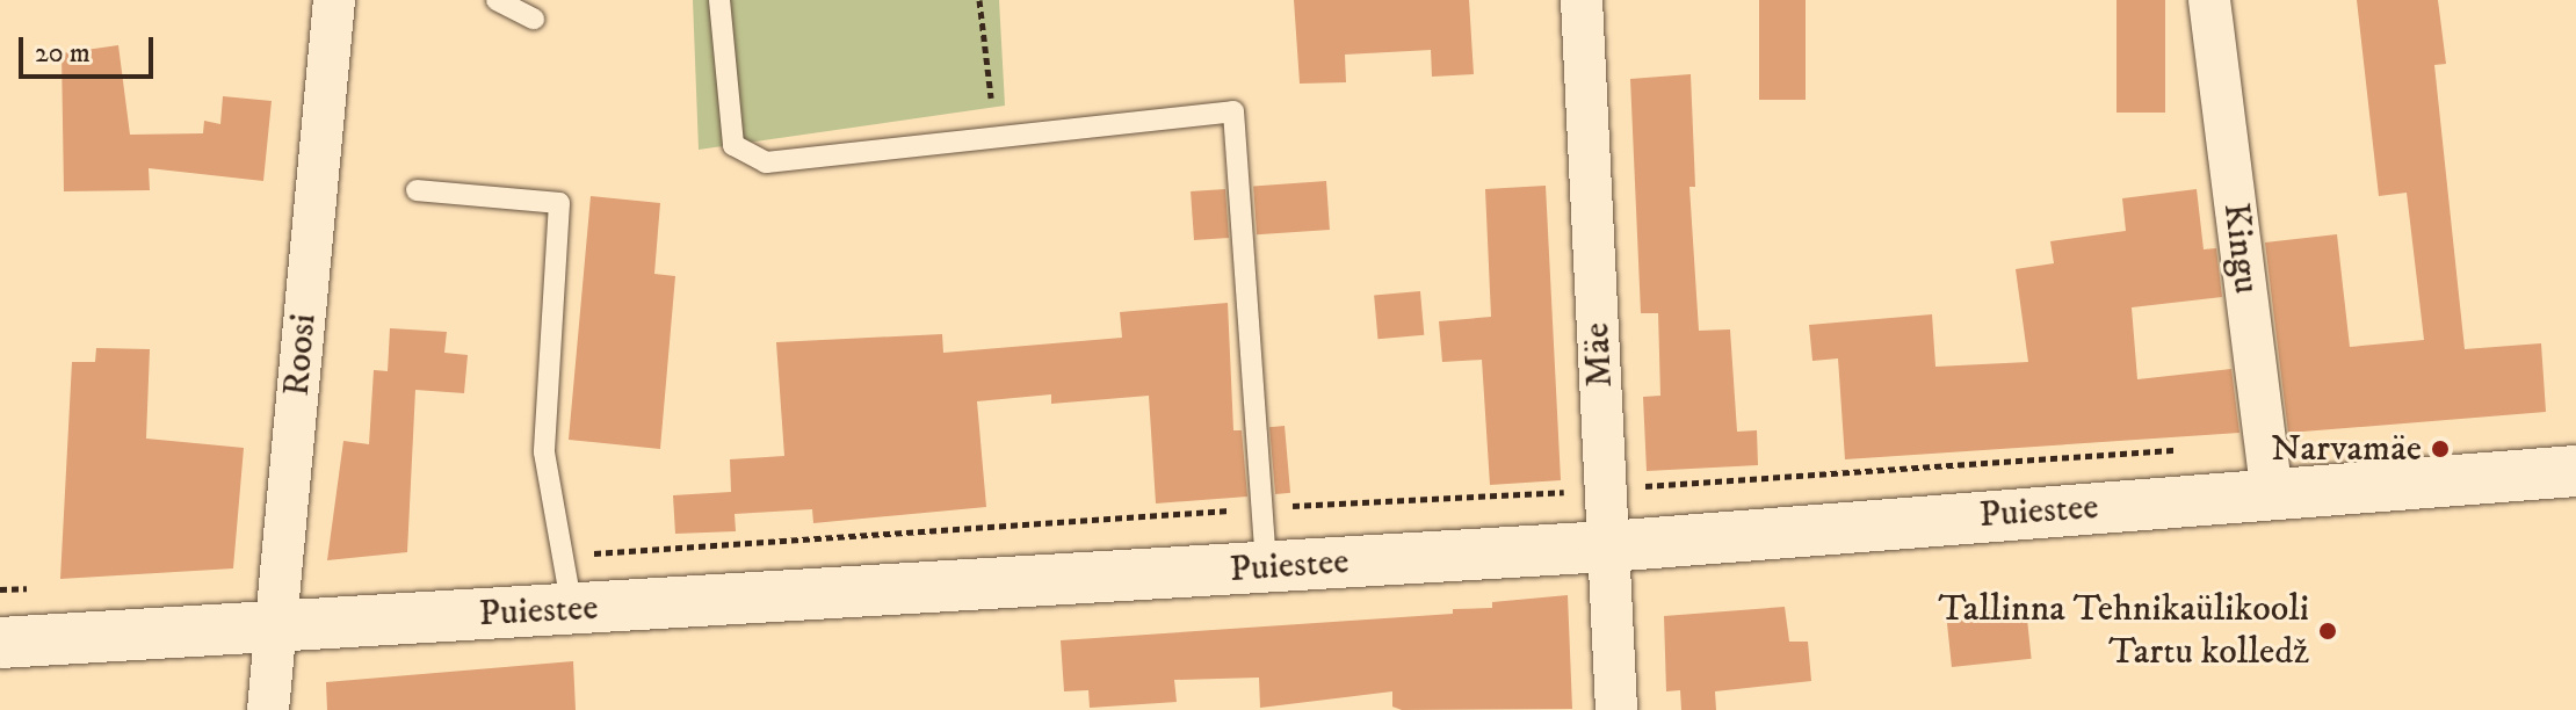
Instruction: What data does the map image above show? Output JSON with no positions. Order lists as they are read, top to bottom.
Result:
{
  "streets": {
    "main road": ["Puiestee"],
    "street": ["Kingu", "Roosi", "Mäe"]
  },
  "crossings": [
    ["Kingu", "Puiestee"],
    ["Roosi", "Puiestee"],
    ["Mäe", "Puiestee"]
  ],
  "places": ["Narvamäe", "Tallinna Tehnikaülikooli Tartu kolledž"],
  "scale_bar": "20 m"
}
